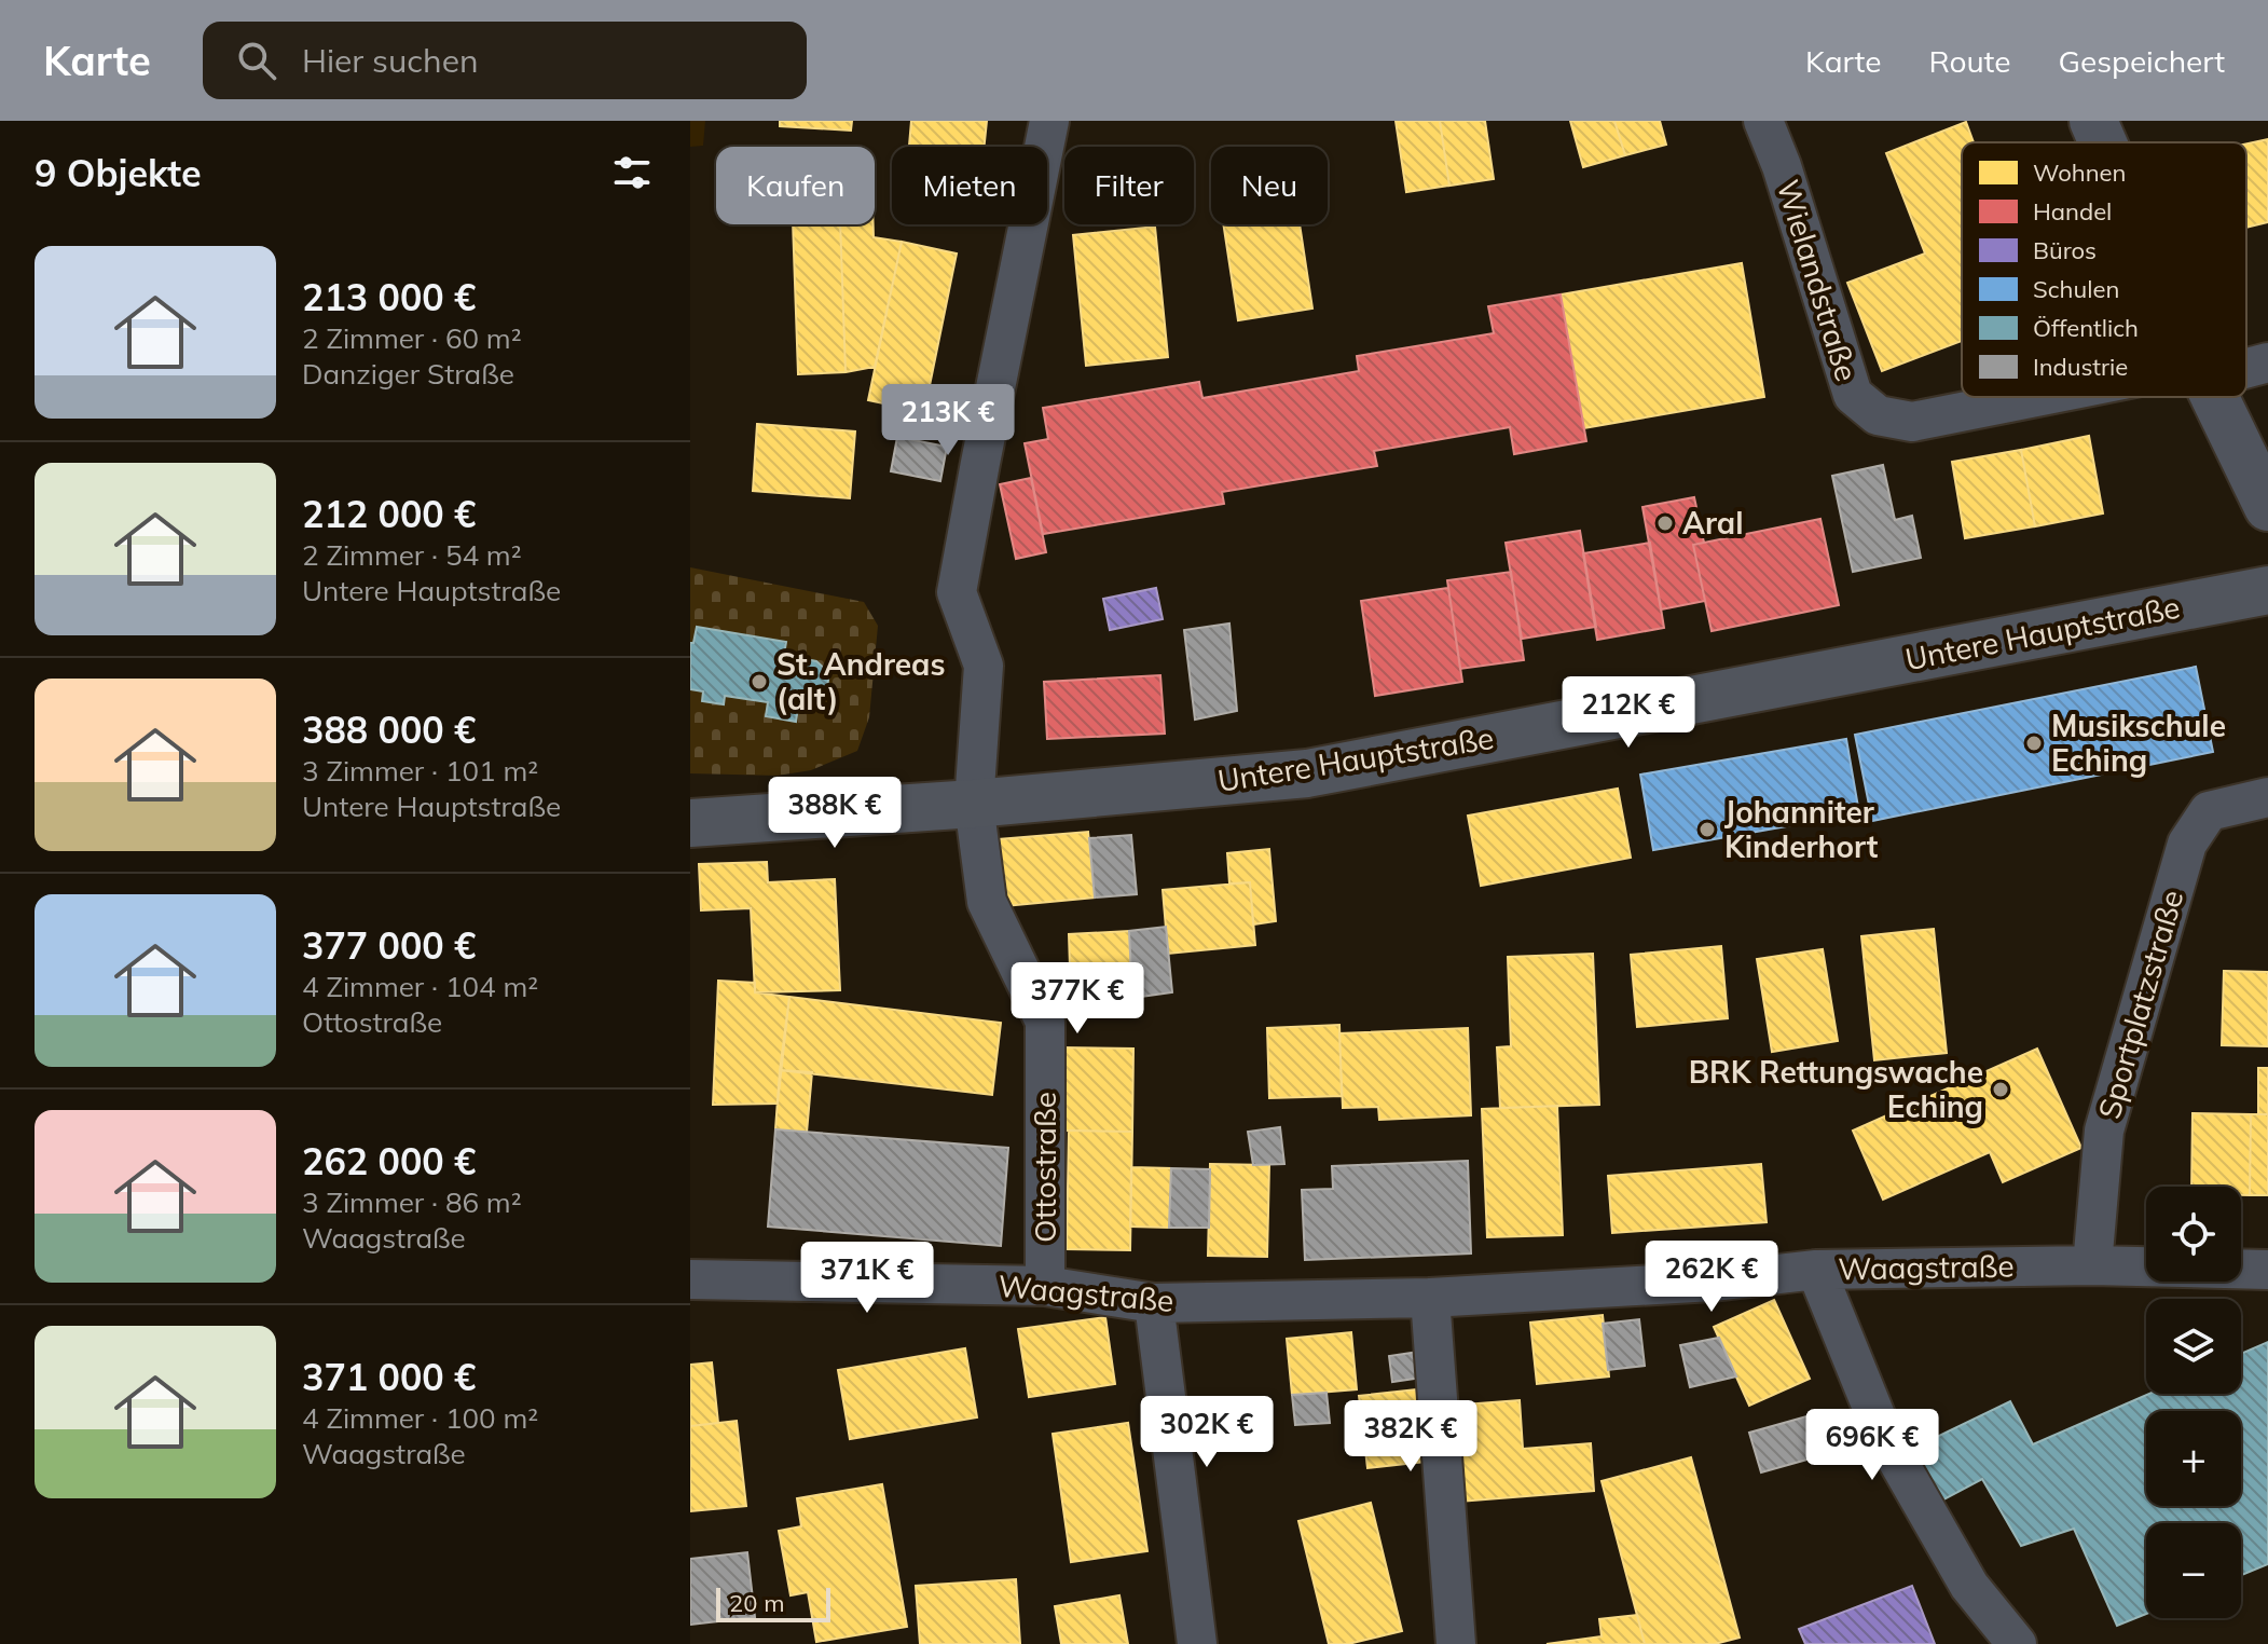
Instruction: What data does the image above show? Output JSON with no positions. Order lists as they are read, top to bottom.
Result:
{
  "streets": {
    "main road": ["Untere Hauptstraße"],
    "street": [
      "Wielandstraße",
      "Sportplatzstraße",
      "Ottostraße",
      "Waagstraße"
    ]
  },
  "crossings": [
    ["Untere Hauptstraße", "Ottostraße"],
    ["Sportplatzstraße", "Waagstraße"],
    ["Ottostraße", "Waagstraße"]
  ],
  "places": [
    "Aral",
    "St. Andreas (alt)",
    "Musikschule Eching",
    "Johanniter Kinderhort",
    "BRK Rettungswache Eching"
  ],
  "legend": [
    "Wohnen",
    "Handel",
    "Büros",
    "Schulen",
    "Öffentlich",
    "Industrie"
  ],
  "scale_bar": "20 m",
  "page": {
    "header": "Karte",
    "search": "Hier suchen",
    "nav": ["Karte", "Route", "Gespeichert"],
    "heading": "9 Objekte",
    "chip": [
      "Kaufen",
      "Mieten",
      "Filter",
      "Neu"
    ],
    "list": [
      {
        "name": "213 000 €",
        "note": "2 Zimmer · 60 m² · Danziger Straße"
      },
      {
        "name": "212 000 €",
        "note": "2 Zimmer · 54 m² · Untere Hauptstraße"
      },
      {
        "name": "388 000 €",
        "note": "3 Zimmer · 101 m² · Untere Hauptstraße"
      },
      {
        "name": "377 000 €",
        "note": "4 Zimmer · 104 m² · Ottostraße"
      },
      {
        "name": "262 000 €",
        "note": "3 Zimmer · 86 m² · Waagstraße"
      },
      {
        "name": "371 000 €",
        "note": "4 Zimmer · 100 m² · Waagstraße"
      }
    ],
    "price": [
      "213K €",
      "212K €",
      "388K €",
      "377K €",
      "262K €",
      "371K €",
      "302K €",
      "382K €",
      "696K €"
    ],
    "map_buttons": ["+", "−"],
    "scale": "20 m"
  }
}
